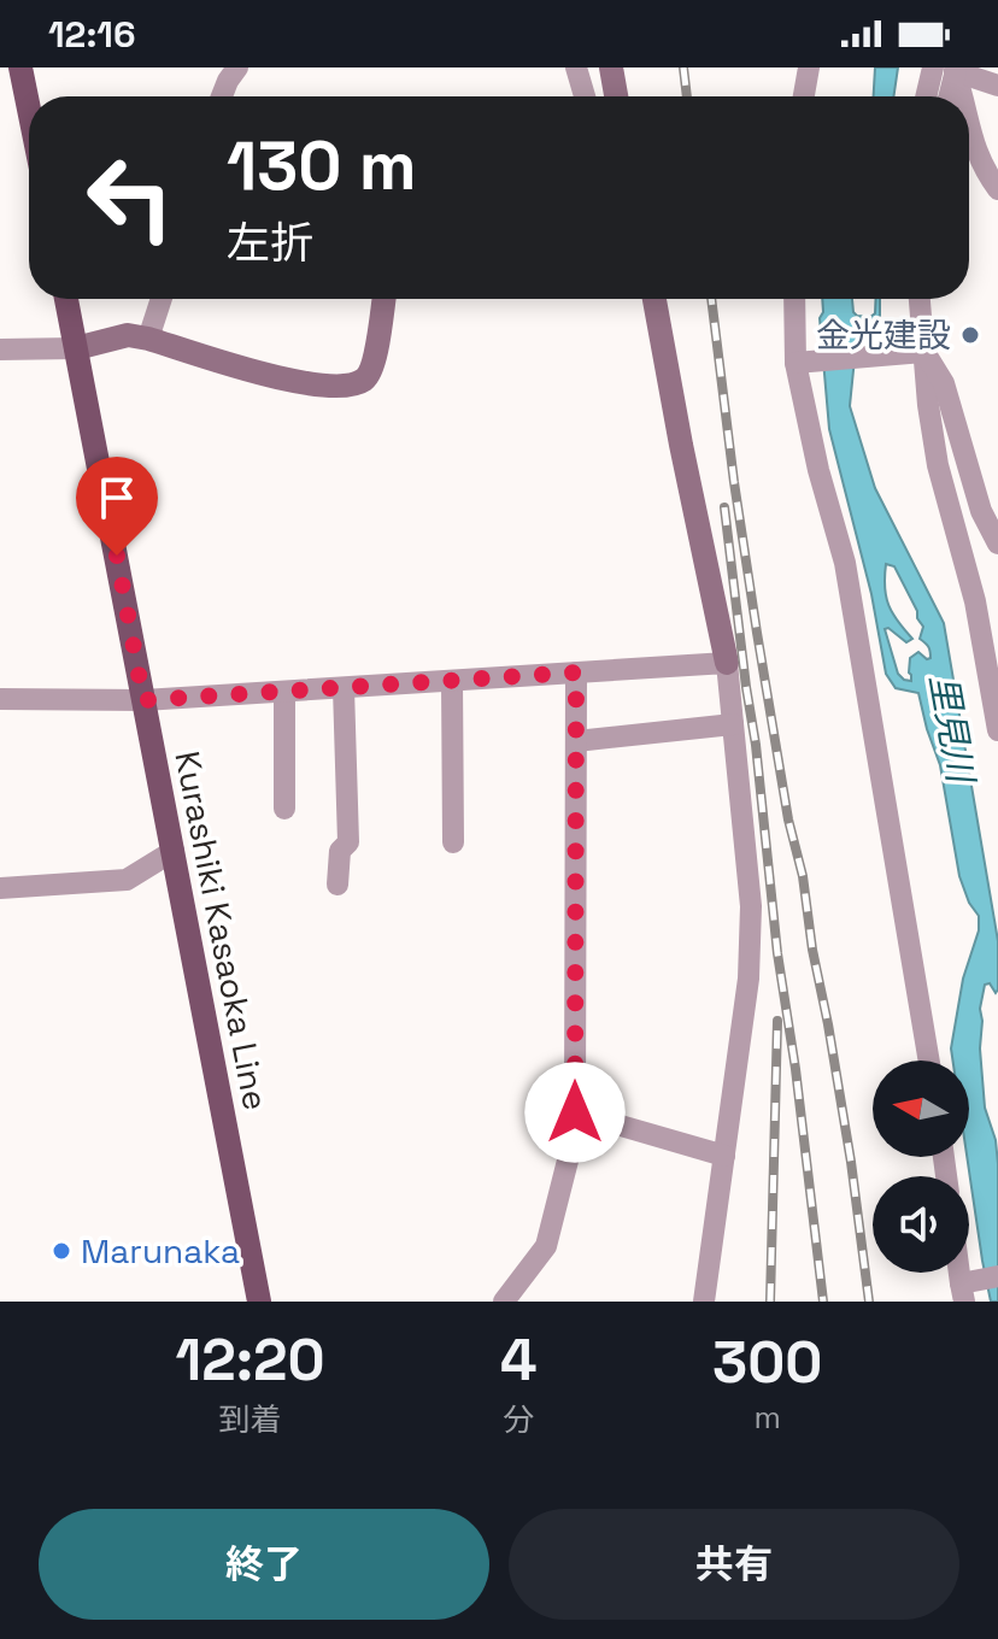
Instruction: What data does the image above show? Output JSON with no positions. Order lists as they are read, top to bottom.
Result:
{
  "streets": {
    "main road": ["Kurashiki Kasaoka Line"]
  },
  "water": ["里見川"],
  "places": ["金光建設", "Marunaka"],
  "north": "left",
  "page": {
    "status": "12:16",
    "turn": ["130 m", "左折"],
    "eta": [
      "12:20",
      "到着",
      "4",
      "分",
      "300",
      "m"
    ],
    "buttons": ["終了", "共有"]
  }
}
